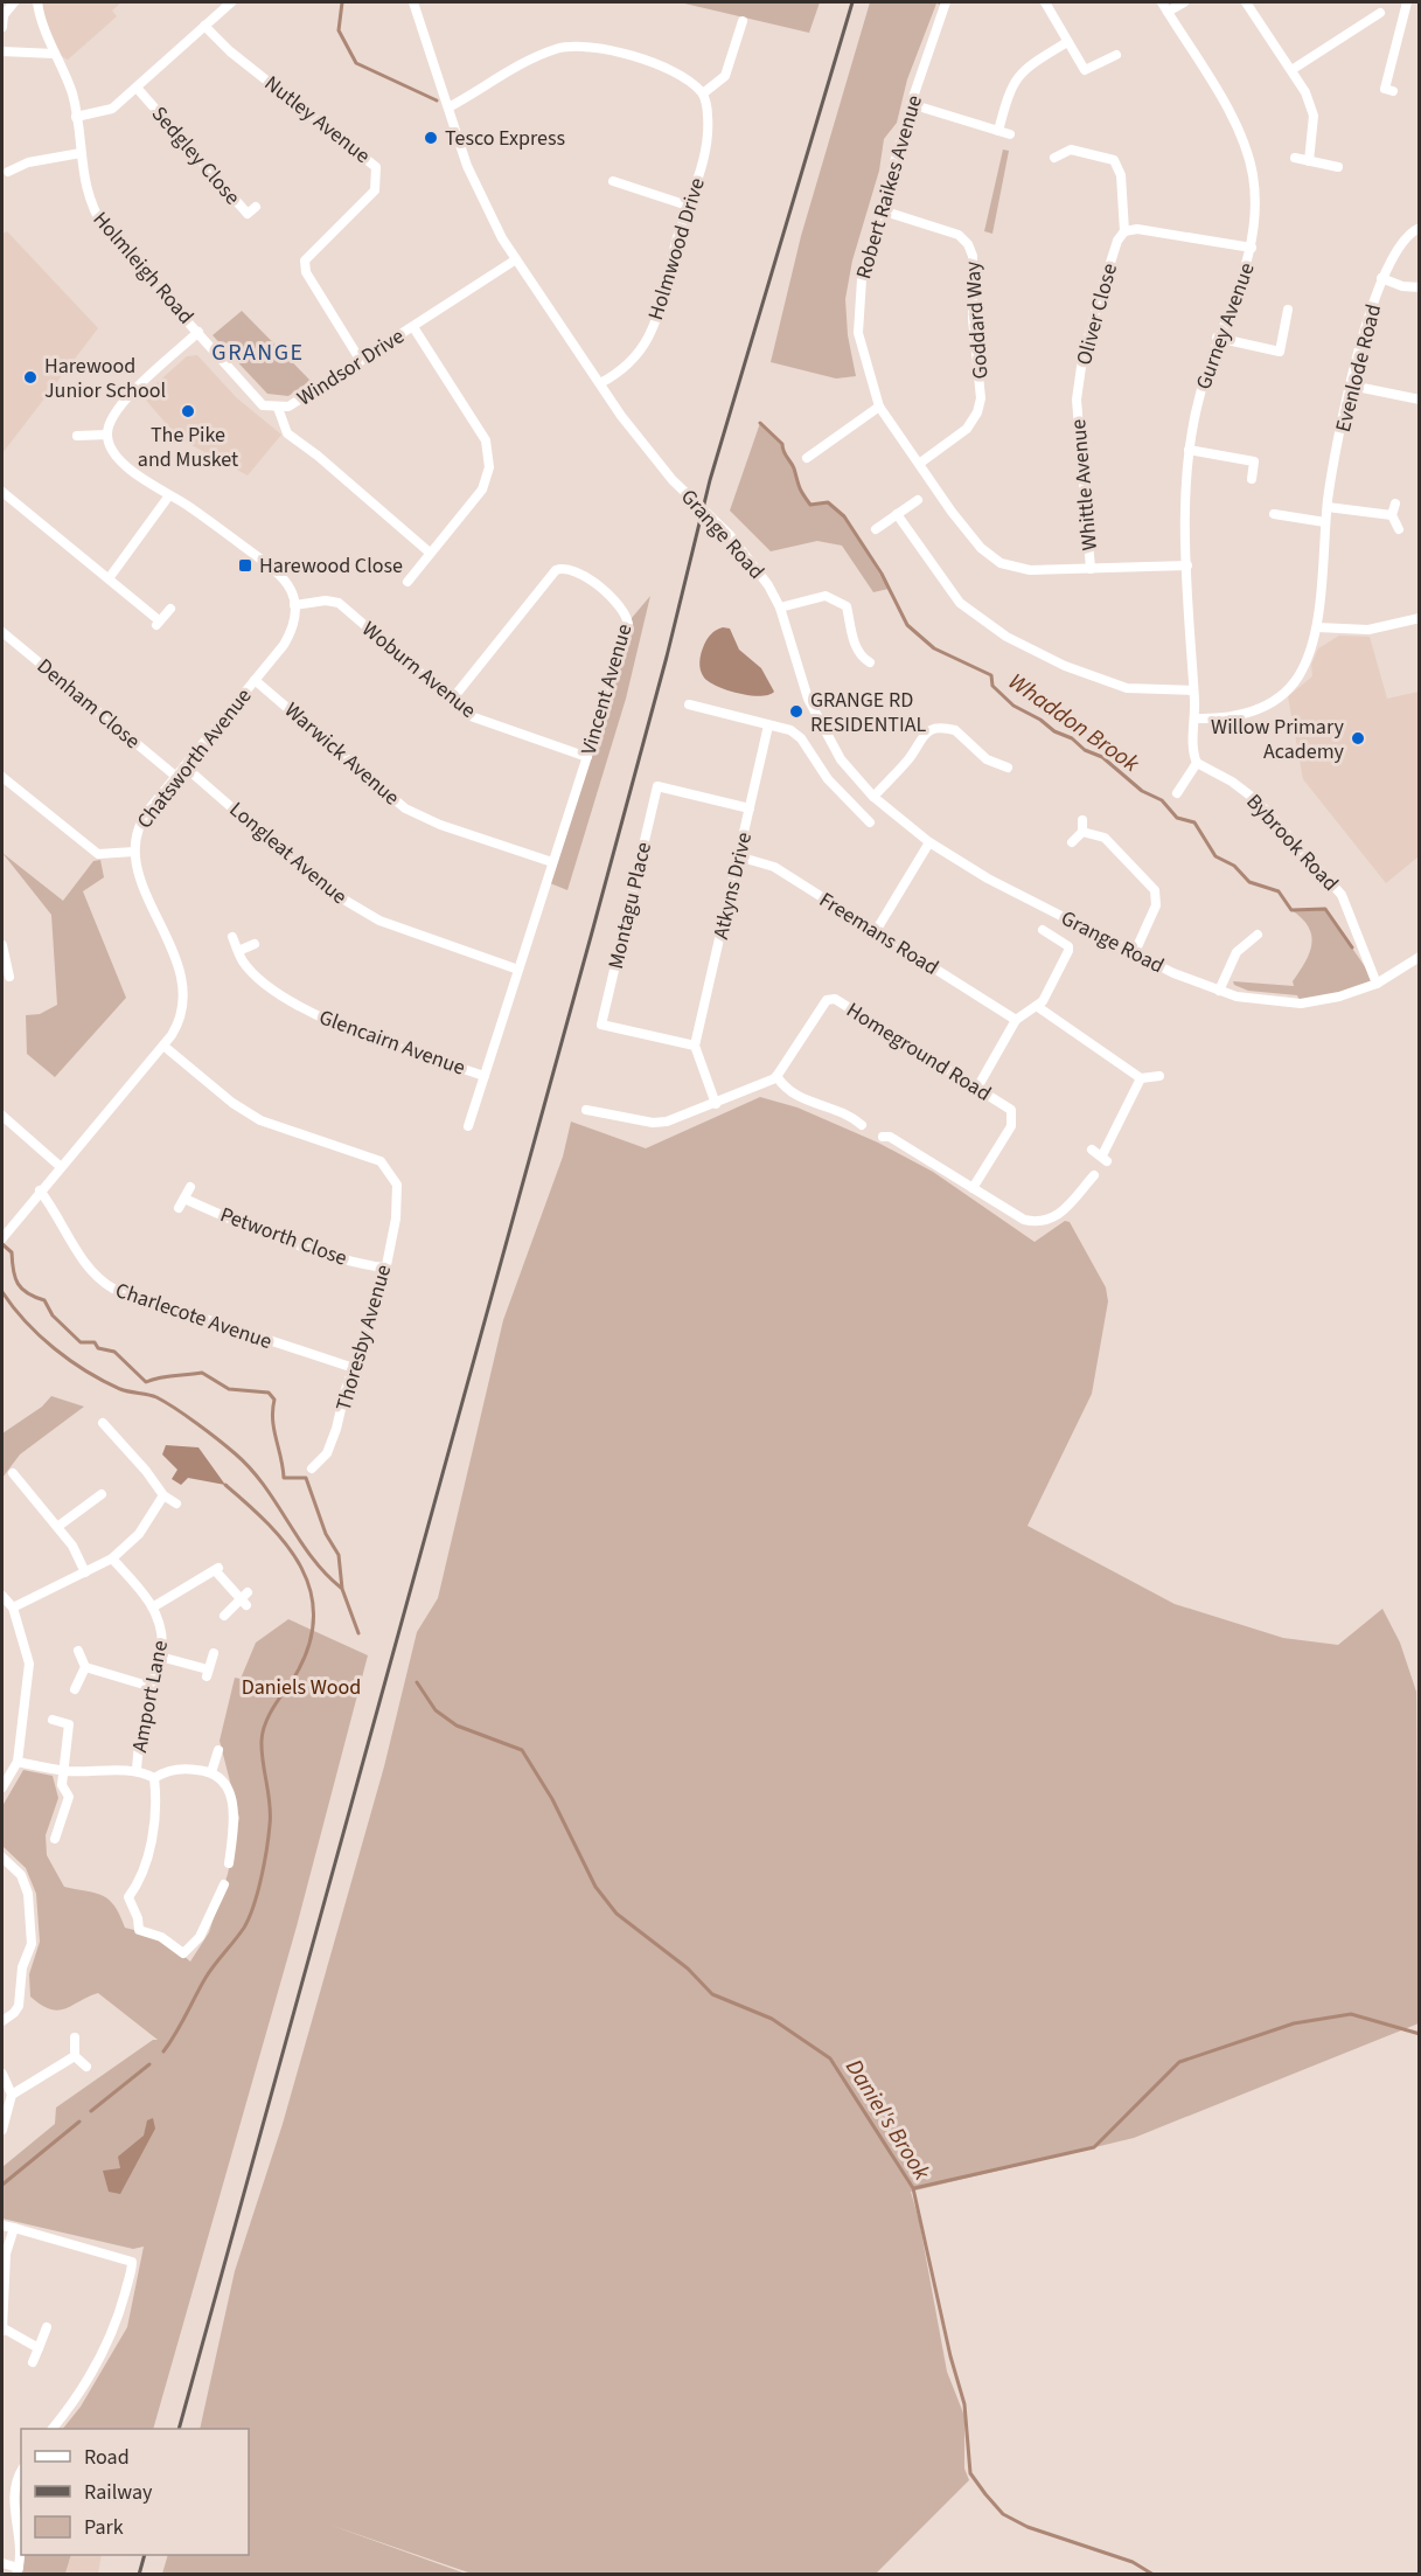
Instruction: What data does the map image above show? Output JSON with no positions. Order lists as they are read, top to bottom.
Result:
{
  "streets": {
    "street": [
      "Nutley Avenue",
      "Sedgley Close",
      "Robert Raikes Avenue",
      "Holmwood Drive",
      "Holmleigh Road",
      "Oliver Close",
      "Goddard Way",
      "Gurney Avenue",
      "Windsor Drive",
      "Evenlode Road",
      "Whittle Avenue",
      "Grange Road",
      "Woburn Avenue",
      "Vincent Avenue",
      "Denham Close",
      "Warwick Avenue",
      "Chatsworth Avenue",
      "Bybrook Road",
      "Longleat Avenue",
      "Atkyns Drive",
      "Montagu Place",
      "Freemans Road",
      "Glencairn Avenue",
      "Homeground Road",
      "Petworth Close",
      "Charlecote Avenue",
      "Thoresby Avenue",
      "Amport Lane"
    ]
  },
  "crossings": [
    ["Nutley Avenue", "Windsor Drive"],
    ["Robert Raikes Avenue", "Goddard Way"],
    ["Robert Raikes Avenue", "Gurney Avenue"],
    ["Robert Raikes Avenue", "Whittle Avenue"],
    ["Holmwood Drive", "Grange Road"],
    ["Holmleigh Road", "Windsor Drive"],
    ["Oliver Close", "Whittle Avenue"],
    ["Gurney Avenue", "Evenlode Road"],
    ["Gurney Avenue", "Bybrook Road"],
    ["Windsor Drive", "Grange Road"],
    ["Grange Road", "Bybrook Road"],
    ["Woburn Avenue", "Vincent Avenue"],
    ["Woburn Avenue", "Chatsworth Avenue"],
    ["Vincent Avenue", "Warwick Avenue"],
    ["Vincent Avenue", "Longleat Avenue"],
    ["Vincent Avenue", "Glencairn Avenue"],
    ["Denham Close", "Chatsworth Avenue"],
    ["Warwick Avenue", "Chatsworth Avenue"],
    ["Chatsworth Avenue", "Longleat Avenue"],
    ["Chatsworth Avenue", "Charlecote Avenue"],
    ["Chatsworth Avenue", "Thoresby Avenue"],
    ["Longleat Avenue", "Glencairn Avenue"],
    ["Atkyns Drive", "Montagu Place"],
    ["Atkyns Drive", "Freemans Road"],
    ["Petworth Close", "Thoresby Avenue"],
    ["Charlecote Avenue", "Thoresby Avenue"]
  ],
  "districts": ["GRANGE"],
  "water": ["Whaddon Brook", "Daniel's Brook"],
  "parks": ["Daniels Wood"],
  "places": {
    "other": [
      "Tesco Express",
      "Harewood Junior School",
      "The Pike and Musket",
      "GRANGE RD RESIDENTIAL",
      "Willow Primary Academy"
    ],
    "transit": ["Harewood Close"]
  },
  "legend": ["Road", "Railway", "Park"]
}
